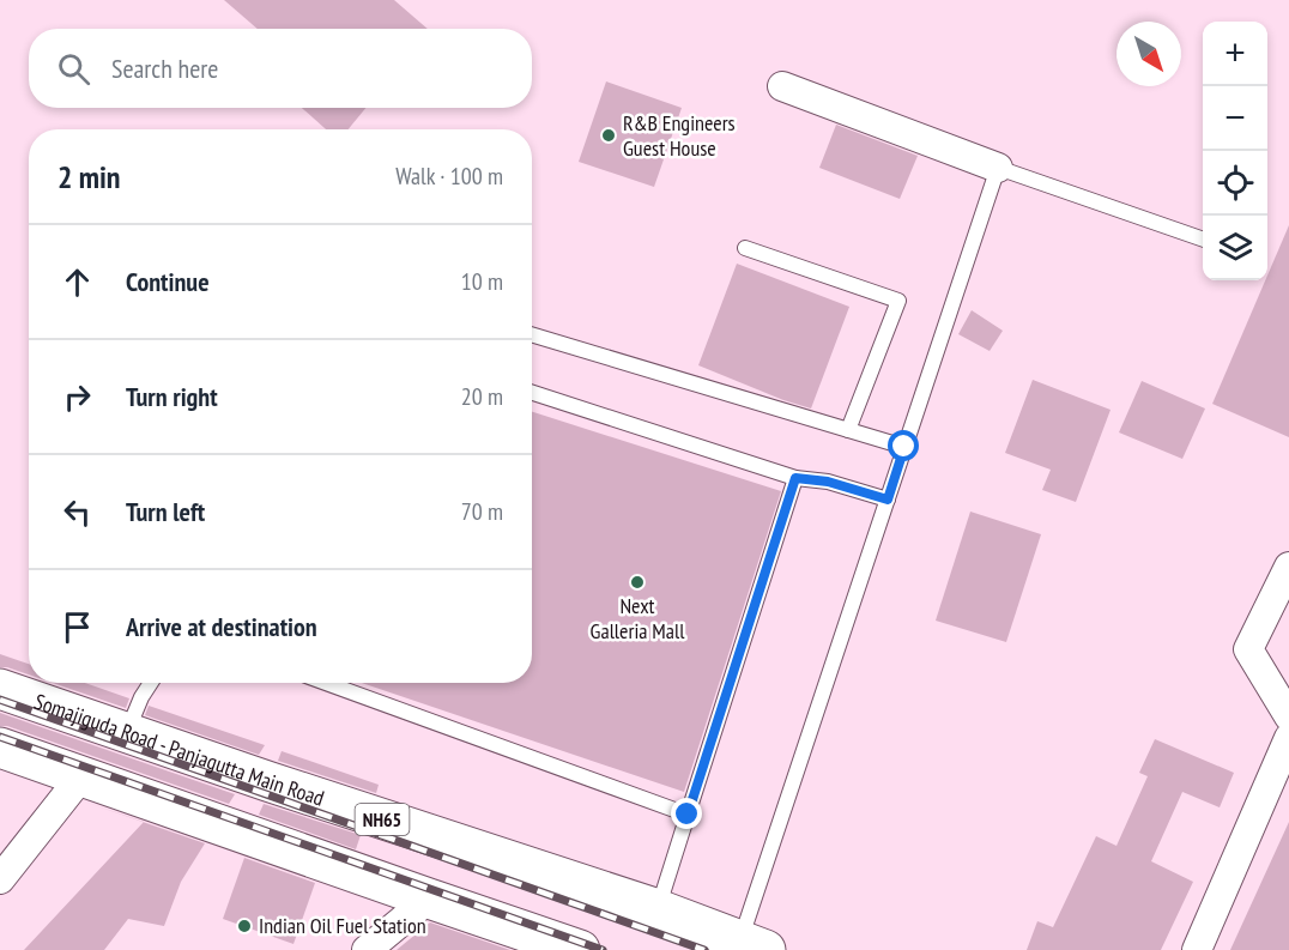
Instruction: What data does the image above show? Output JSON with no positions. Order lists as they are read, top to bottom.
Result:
{
  "streets": {
    "highway": ["Somajiguda Road - Panjagutta Main Road", "NH65"]
  },
  "places": ["R&B Engineers Guest House", "Next Galleria Mall", "Indian Oil Fuel Station"],
  "north": "bottom right",
  "page": {
    "map_buttons": ["+", "−"],
    "search": "Search here",
    "heading": ["2 min", "Walk · 100 m"],
    "list": [
      ["Continue", "10 m"],
      ["Turn right", "20 m"],
      ["Turn left", "70 m"],
      "Arrive at destination"
    ]
  }
}
